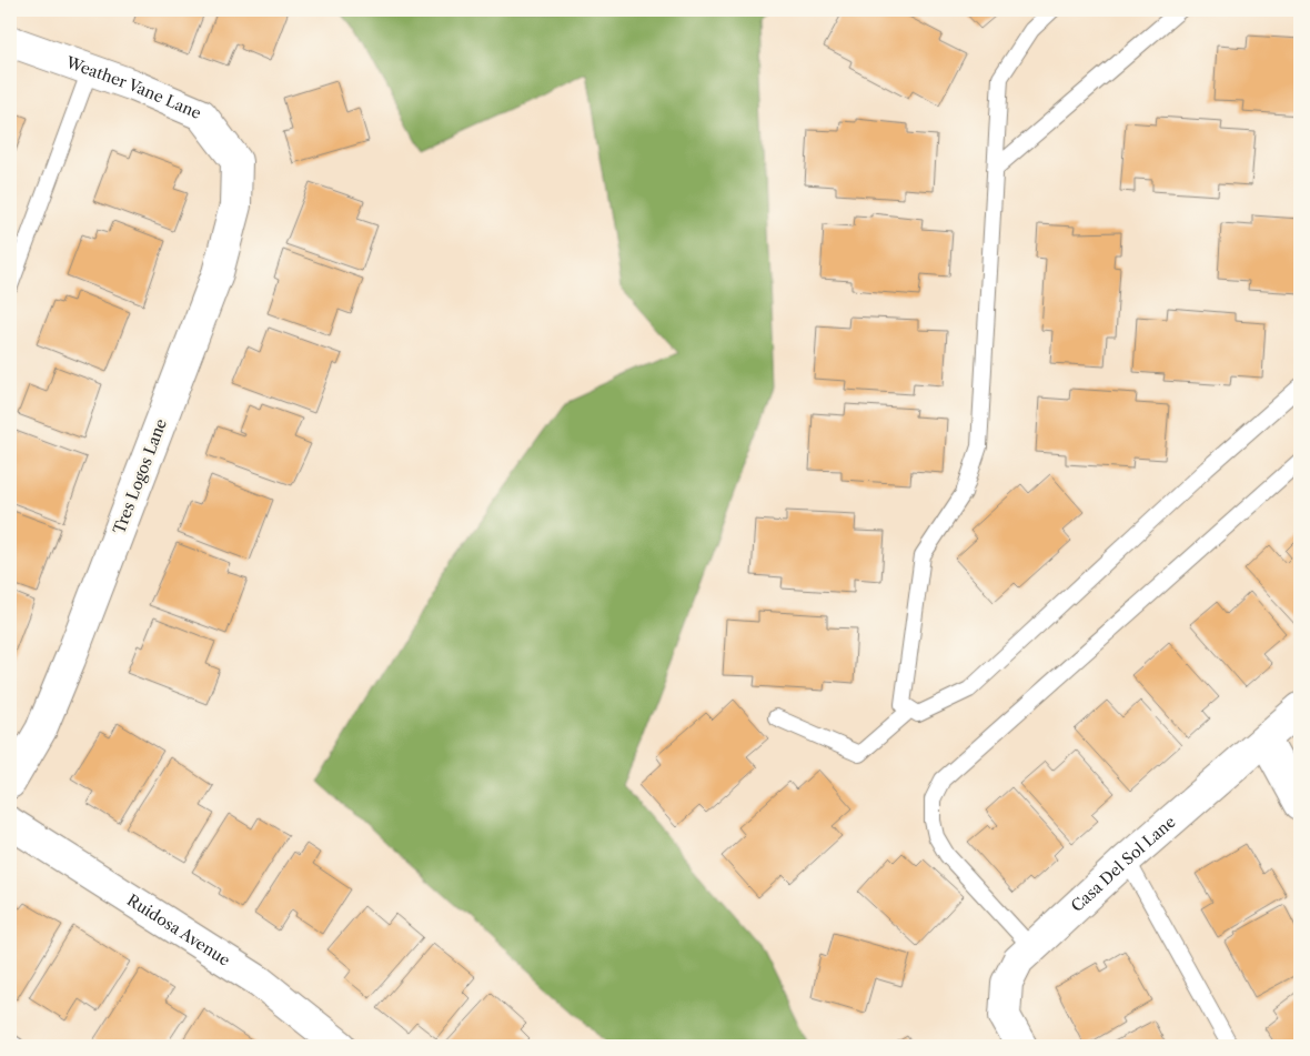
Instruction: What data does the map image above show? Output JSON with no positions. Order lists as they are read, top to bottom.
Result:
{
  "streets": {
    "street": [
      "Weather Vane Lane",
      "Tres Logos Lane",
      "Casa Del Sol Lane",
      "Ruidosa Avenue"
    ]
  },
  "crossings": [
    ["Weather Vane Lane", "Tres Logos Lane"]
  ]
}
